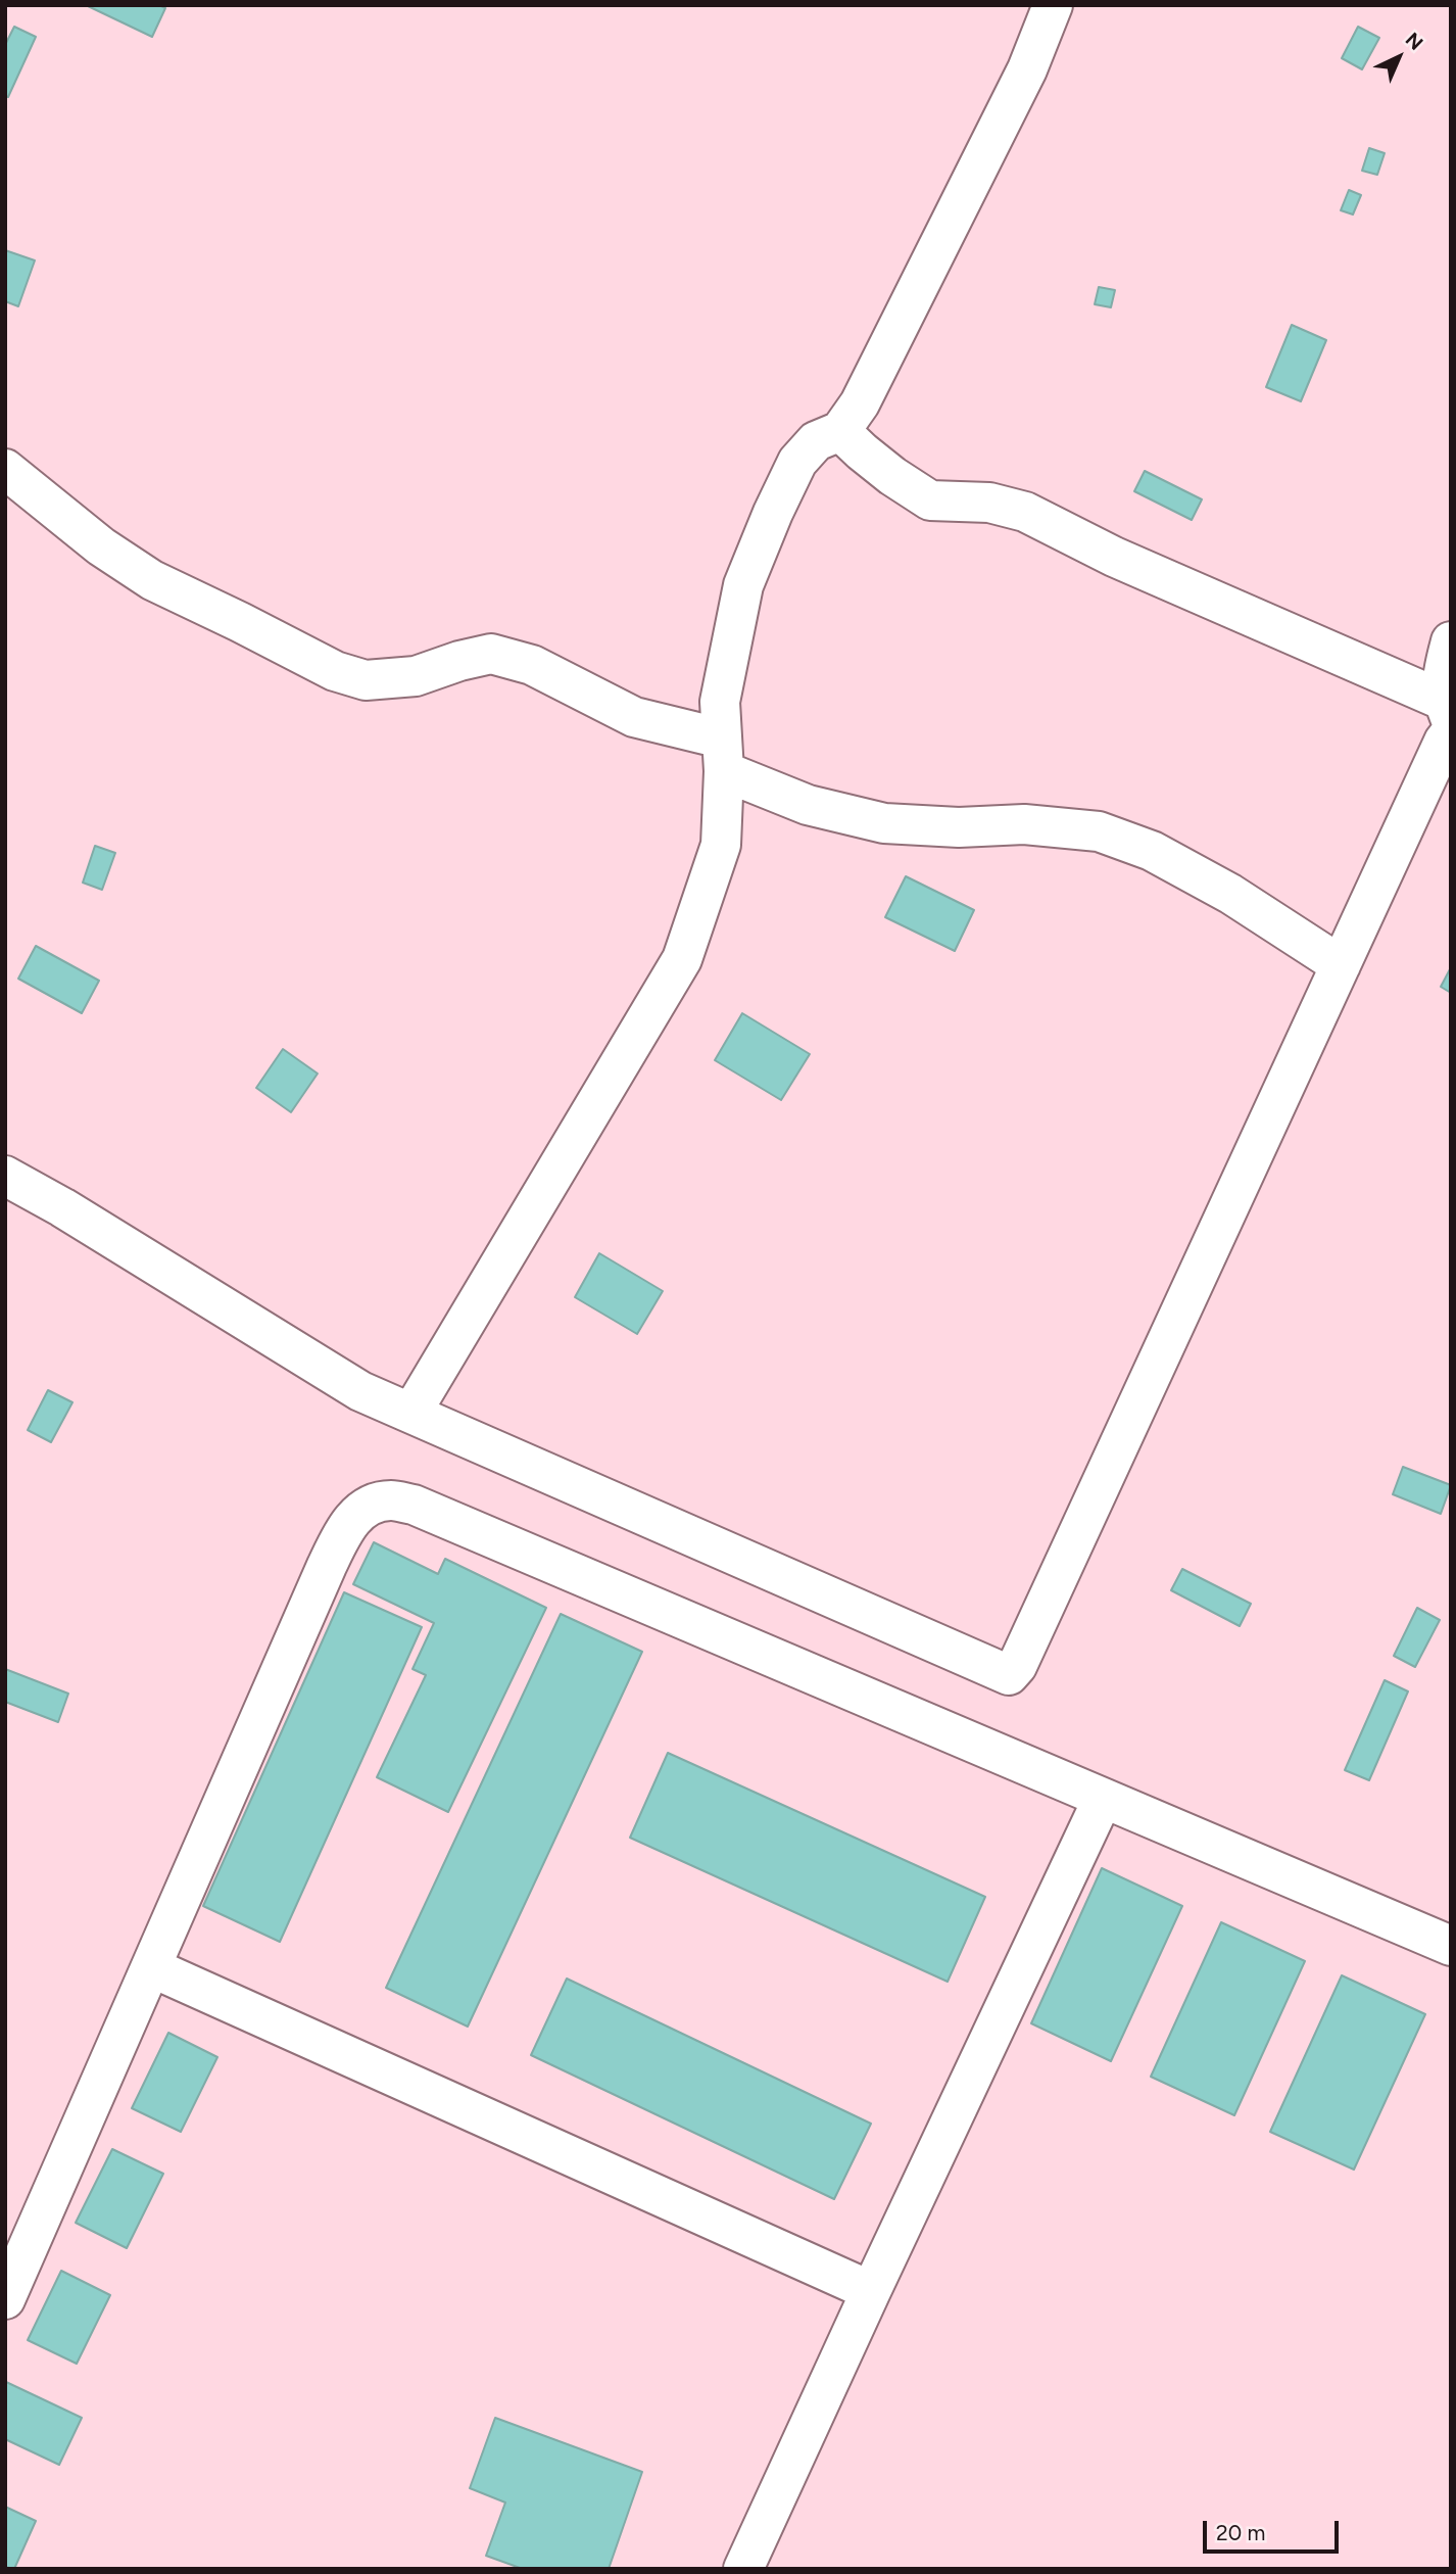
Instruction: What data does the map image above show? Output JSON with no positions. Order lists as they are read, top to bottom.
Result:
{
  "scale_bar": "20 m",
  "north": "top right"
}
